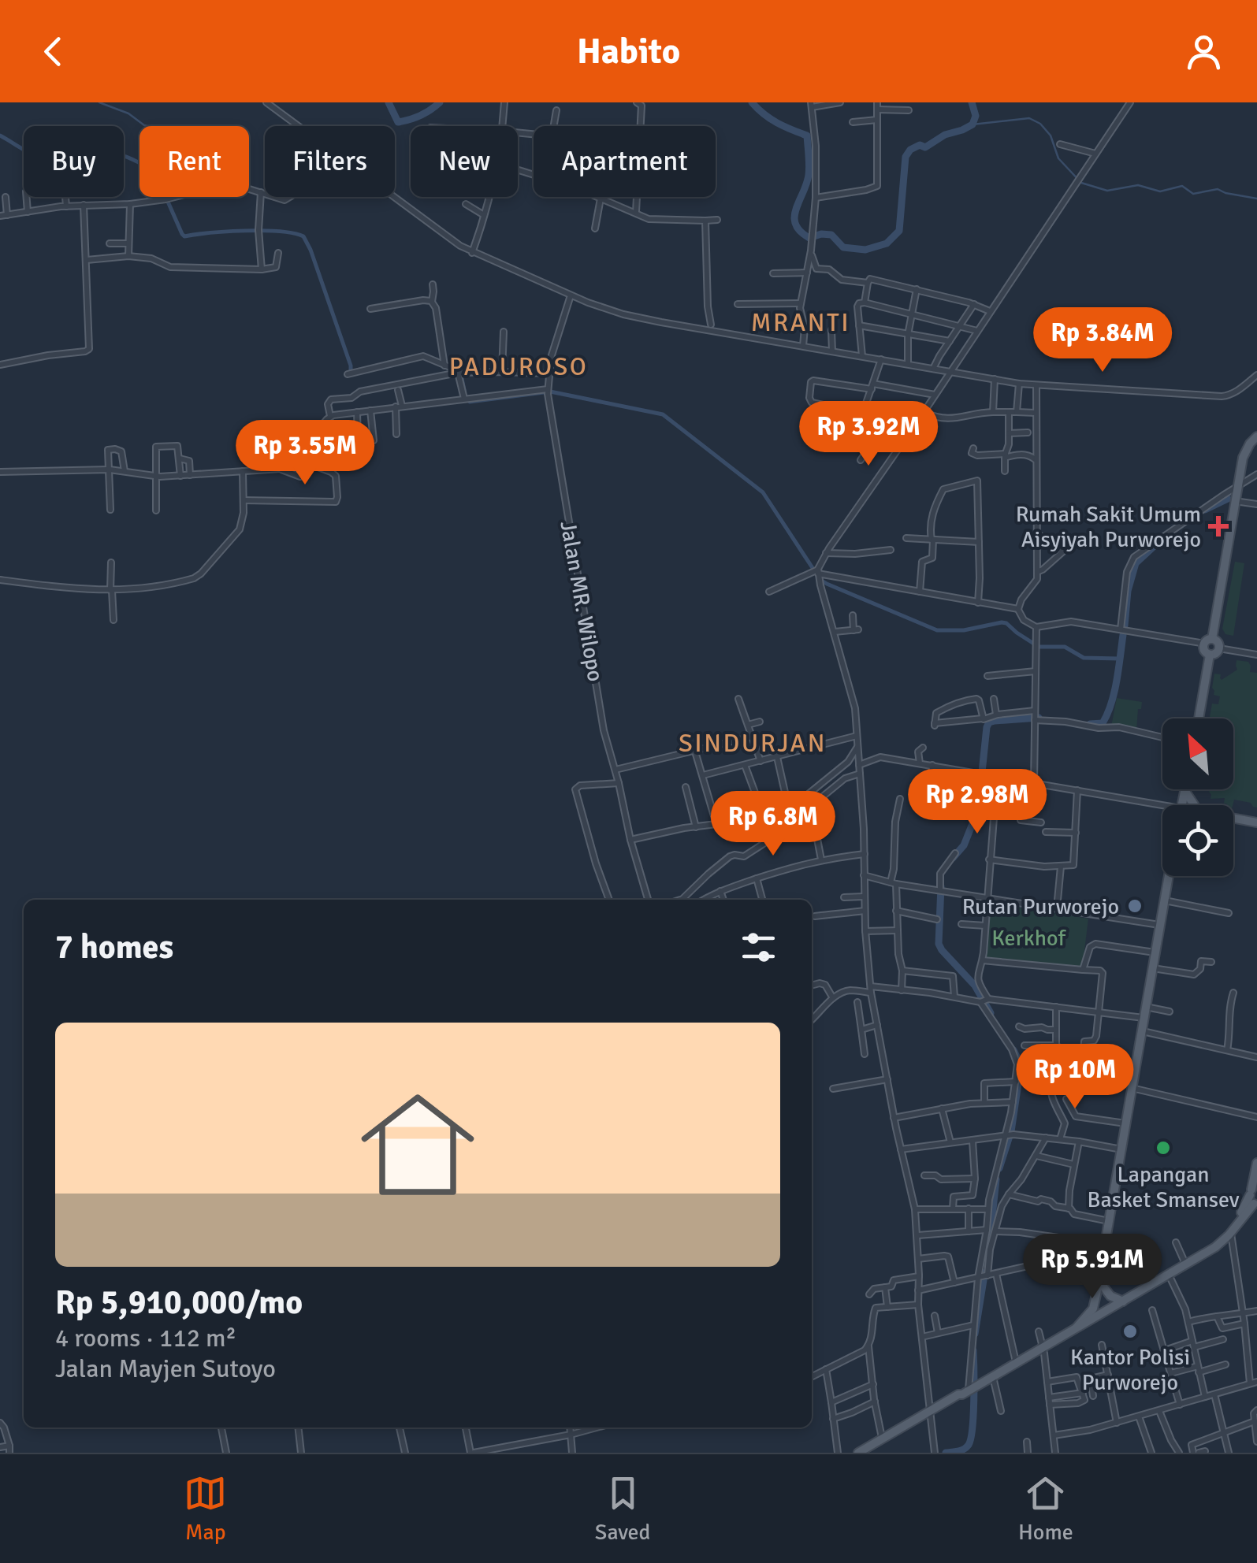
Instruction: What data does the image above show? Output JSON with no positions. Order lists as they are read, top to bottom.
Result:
{
  "streets": {
    "street": ["Jalan MR. Wilopo"]
  },
  "districts": ["MRANTI", "PADUROSO", "SINDURJAN"],
  "parks": ["Kerkhof"],
  "places": {
    "health": ["Rumah Sakit Umum Aisyiyah Purworejo"],
    "other": ["Rutan Purworejo", "Lapangan Basket Smansev", "Kantor Polisi Purworejo"]
  },
  "north": "top left",
  "page": {
    "header": "Habito",
    "chip": [
      "Buy",
      "Rent",
      "Filters",
      "New",
      "Apartment"
    ],
    "price": [
      "Rp 3.84M",
      "Rp 3.92M",
      "Rp 3.55M",
      "Rp 2.98M",
      "Rp 6.8M",
      "Rp 10M",
      "Rp 5.91M"
    ],
    "heading": "7 homes",
    "list": [
      {
        "name": "Rp 5,910,000/mo",
        "note": "4 rooms · 112 m² · Jalan Mayjen Sutoyo"
      }
    ],
    "tabs": ["Map", "Saved", "Home"]
  }
}
